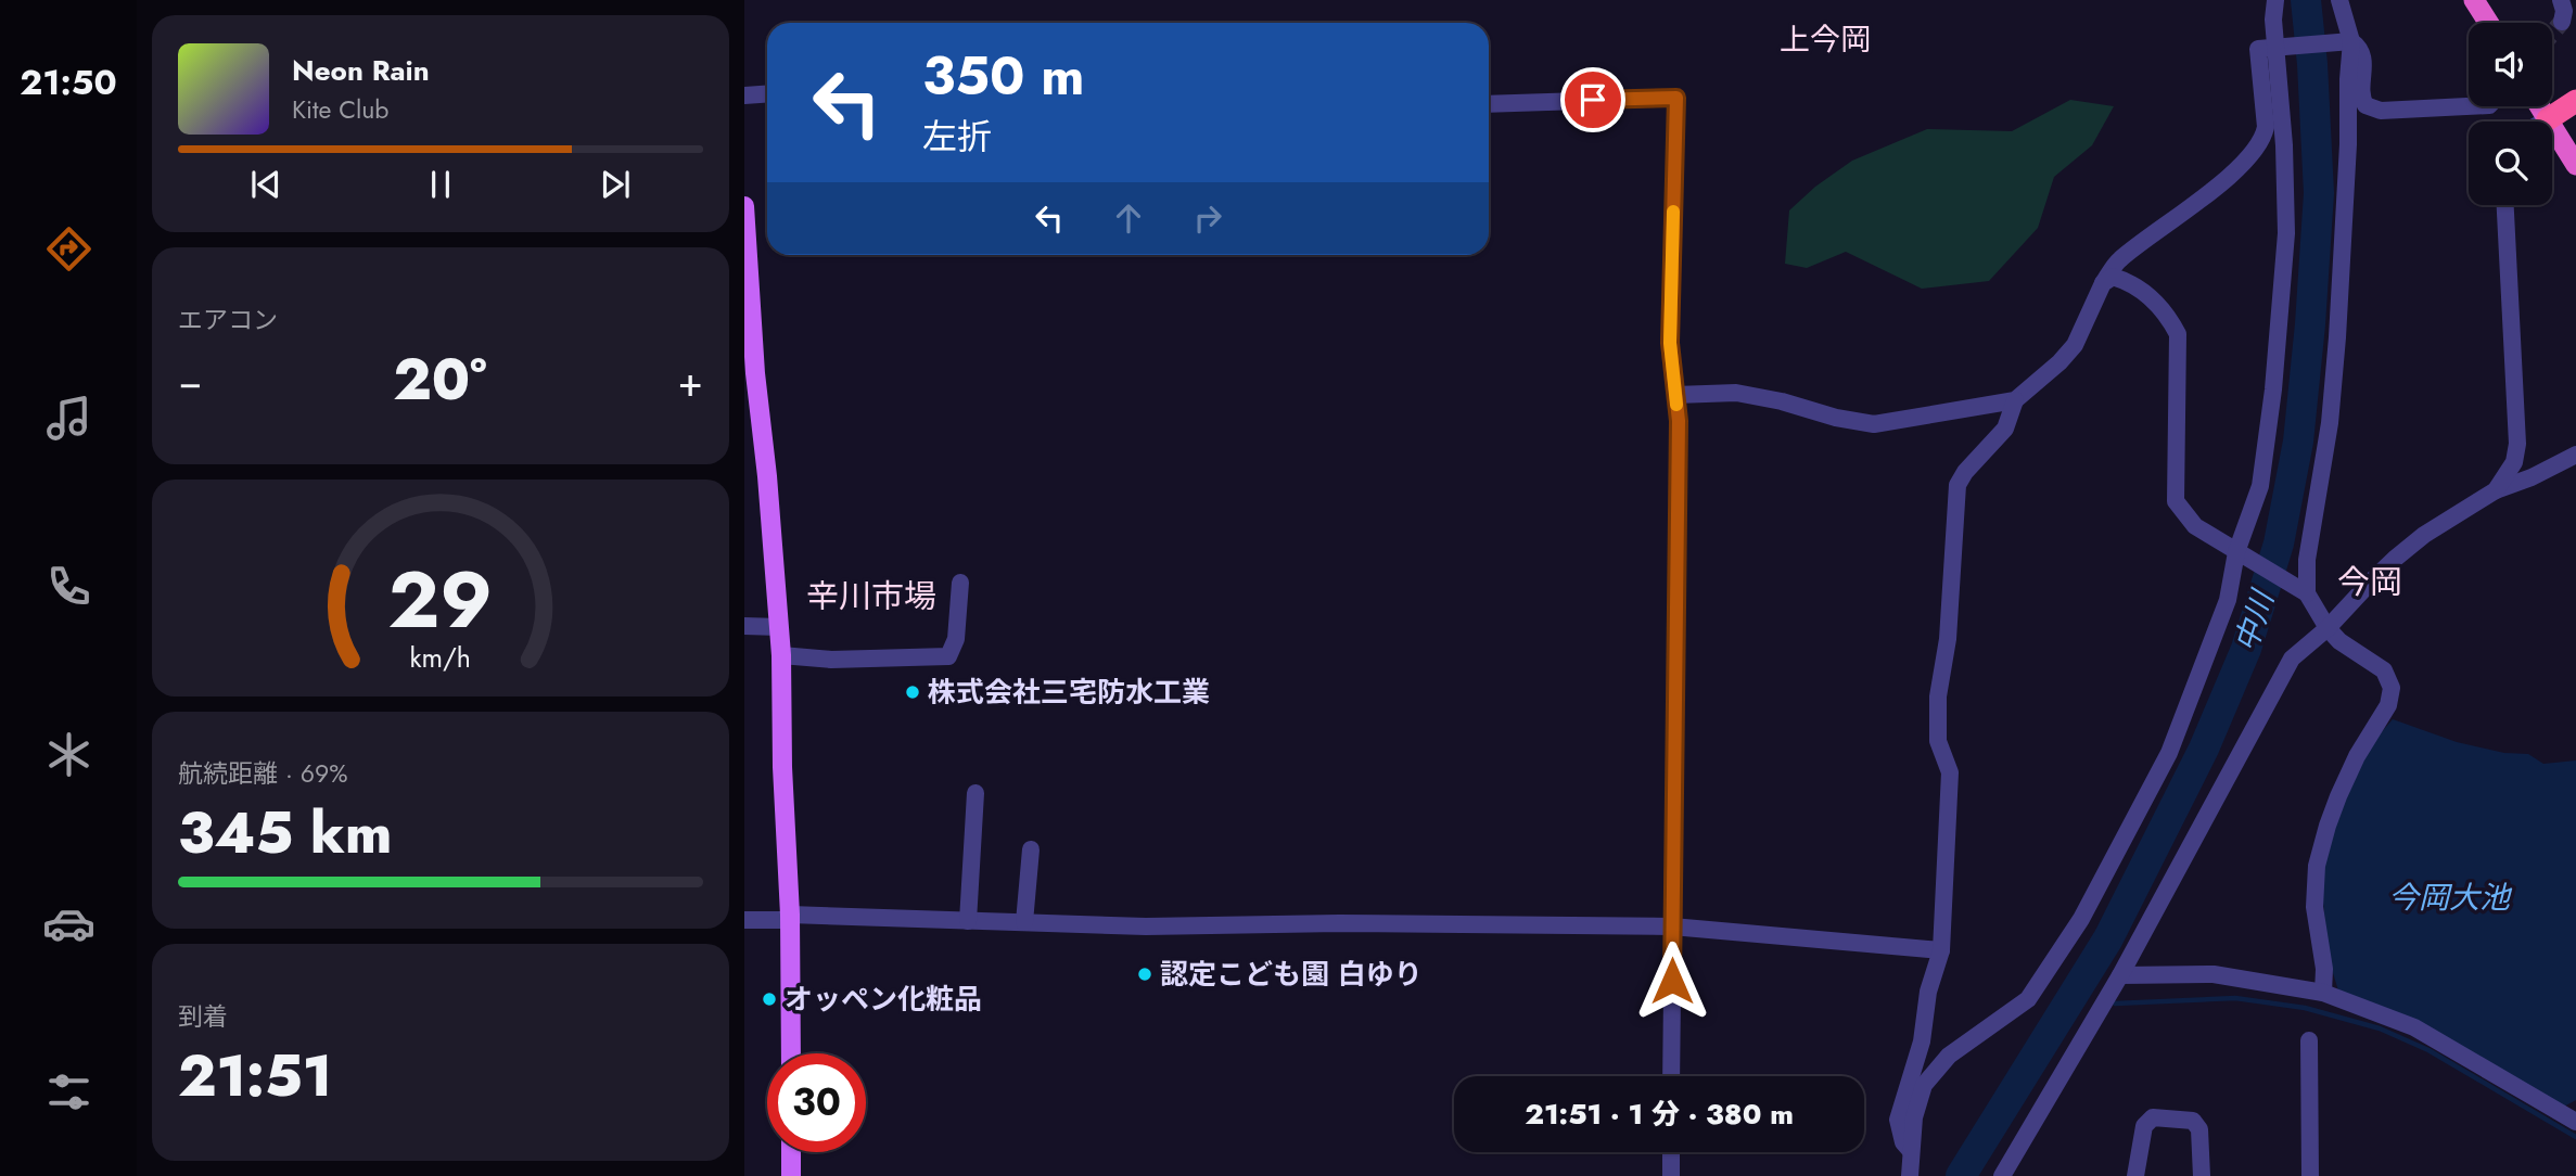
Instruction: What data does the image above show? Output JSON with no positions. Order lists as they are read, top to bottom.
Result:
{
  "districts": ["上今岡", "今岡", "辛川市場"],
  "water": ["中川", "今岡大池"],
  "places": ["株式会社三宅防水工業", "認定こども園 白ゆり", "オッペン化粧品"],
  "page": {
    "tabs": "21:50",
    "turn": ["350 m", "左折"],
    "song": ["Neon Rain", "Kite Club"],
    "tile": [
      "エアコン",
      ["航続距離 · 69%", "345 km"],
      ["到着", "21:51"]
    ],
    "heat": ["−", "20°", "+"],
    "limit": "30",
    "trip": "21:51 · 1 分 · 380 m",
    "gauge": ["29", "km/h"]
  }
}
